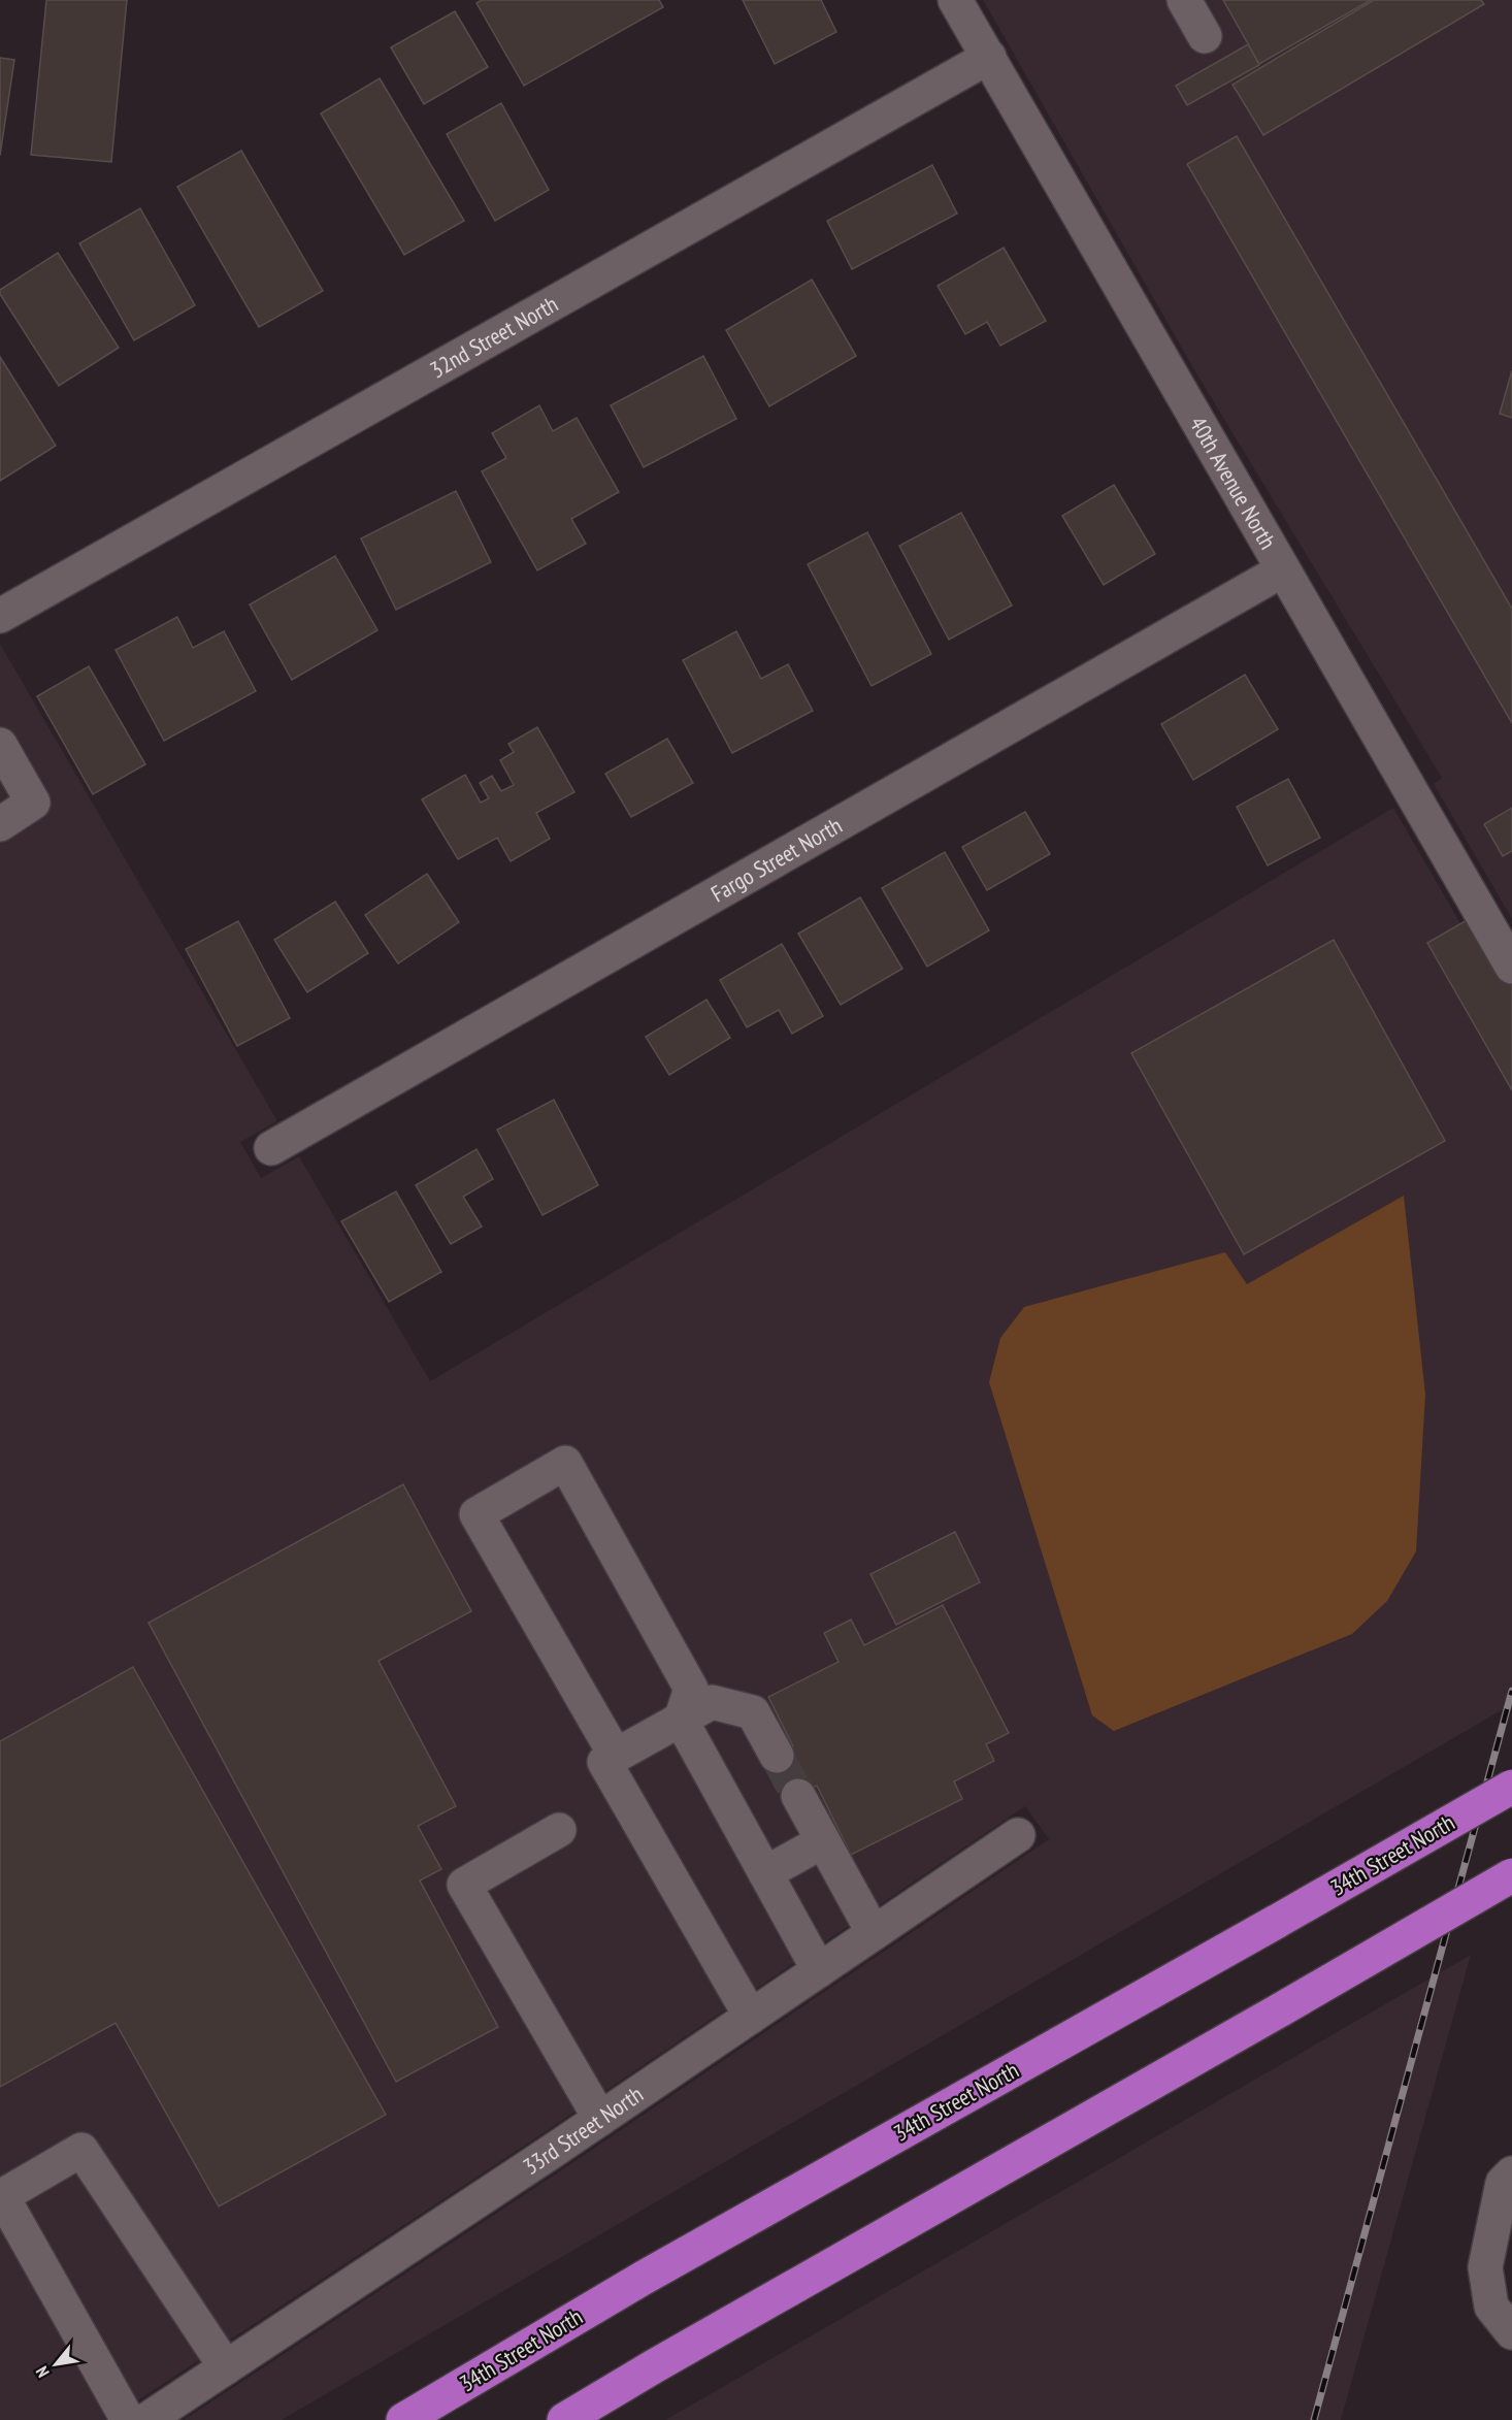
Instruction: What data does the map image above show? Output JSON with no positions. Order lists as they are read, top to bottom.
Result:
{
  "streets": {
    "highway": ["34th Street North"],
    "street": [
      "32nd Street North",
      "40th Avenue North",
      "Fargo Street North",
      "33rd Street North"
    ]
  },
  "crossings": [
    ["32nd Street North", "40th Avenue North"],
    ["40th Avenue North", "Fargo Street North"]
  ],
  "north": "bottom left"
}
